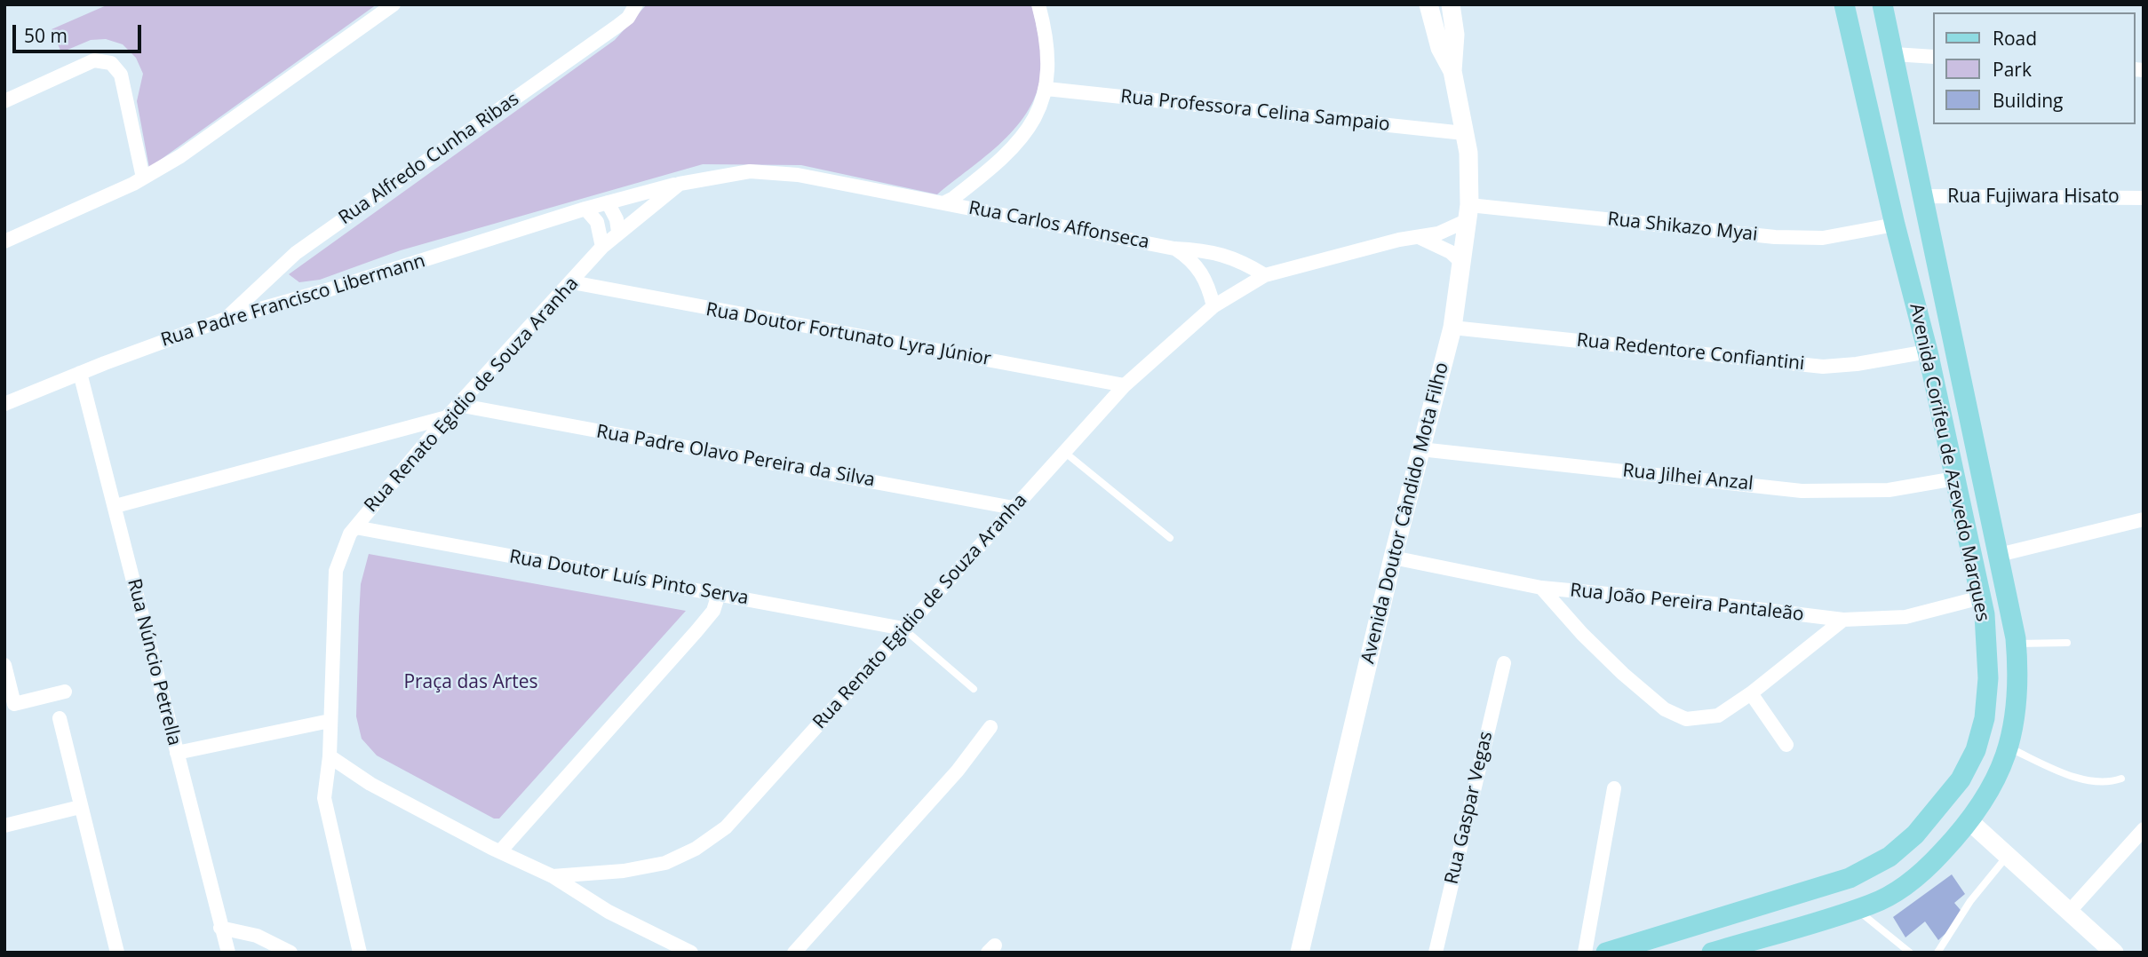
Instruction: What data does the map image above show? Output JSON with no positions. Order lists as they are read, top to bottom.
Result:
{
  "streets": {
    "main road": ["Avenida Corifeu de Azevedo Marques", "Avenida Doutor Cândido Mota Filho"],
    "street": [
      "Rua Professora Celina Sampaio",
      "Rua Alfredo Cunha Ribas",
      "Rua Fujiwara Hisato",
      "Rua Carlos Affonseca",
      "Rua Shikazo Myai",
      "Rua Padre Francisco Libermann",
      "Rua Doutor Fortunato Lyra Júnior",
      "Rua Redentore Confiantini",
      "Rua Renato Egidio de Souza Aranha",
      "Rua Padre Olavo Pereira da Silva",
      "Rua Jilhei Anzal",
      "Rua Doutor Luís Pinto Serva",
      "Rua João Pereira Pantaleão",
      "Rua Núncio Petrella",
      "Rua Gaspar Vegas"
    ]
  },
  "crossings": [
    ["Rua Professora Celina Sampaio", "Avenida Doutor Cândido Mota Filho"],
    ["Rua Alfredo Cunha Ribas", "Rua Padre Francisco Libermann"],
    ["Rua Fujiwara Hisato", "Avenida Corifeu de Azevedo Marques"],
    ["Rua Carlos Affonseca", "Rua Renato Egidio de Souza Aranha"],
    ["Rua Shikazo Myai", "Rua Renato Egidio de Souza Aranha"],
    ["Rua Shikazo Myai", "Avenida Corifeu de Azevedo Marques"],
    ["Rua Shikazo Myai", "Avenida Doutor Cândido Mota Filho"],
    ["Rua Padre Francisco Libermann", "Rua Renato Egidio de Souza Aranha"],
    ["Rua Padre Francisco Libermann", "Rua Núncio Petrella"],
    ["Rua Doutor Fortunato Lyra Júnior", "Rua Renato Egidio de Souza Aranha"],
    ["Rua Redentore Confiantini", "Avenida Corifeu de Azevedo Marques"],
    ["Rua Redentore Confiantini", "Avenida Doutor Cândido Mota Filho"],
    ["Rua Renato Egidio de Souza Aranha", "Rua Padre Olavo Pereira da Silva"],
    ["Rua Renato Egidio de Souza Aranha", "Avenida Doutor Cândido Mota Filho"],
    ["Rua Renato Egidio de Souza Aranha", "Rua Doutor Luís Pinto Serva"],
    ["Avenida Corifeu de Azevedo Marques", "Rua Jilhei Anzal"],
    ["Avenida Corifeu de Azevedo Marques", "Rua João Pereira Pantaleão"],
    ["Rua Jilhei Anzal", "Avenida Doutor Cândido Mota Filho"],
    ["Avenida Doutor Cândido Mota Filho", "Rua João Pereira Pantaleão"]
  ],
  "parks": ["Praça das Artes"],
  "legend": ["Road", "Park", "Building"],
  "scale_bar": "50 m"
}
